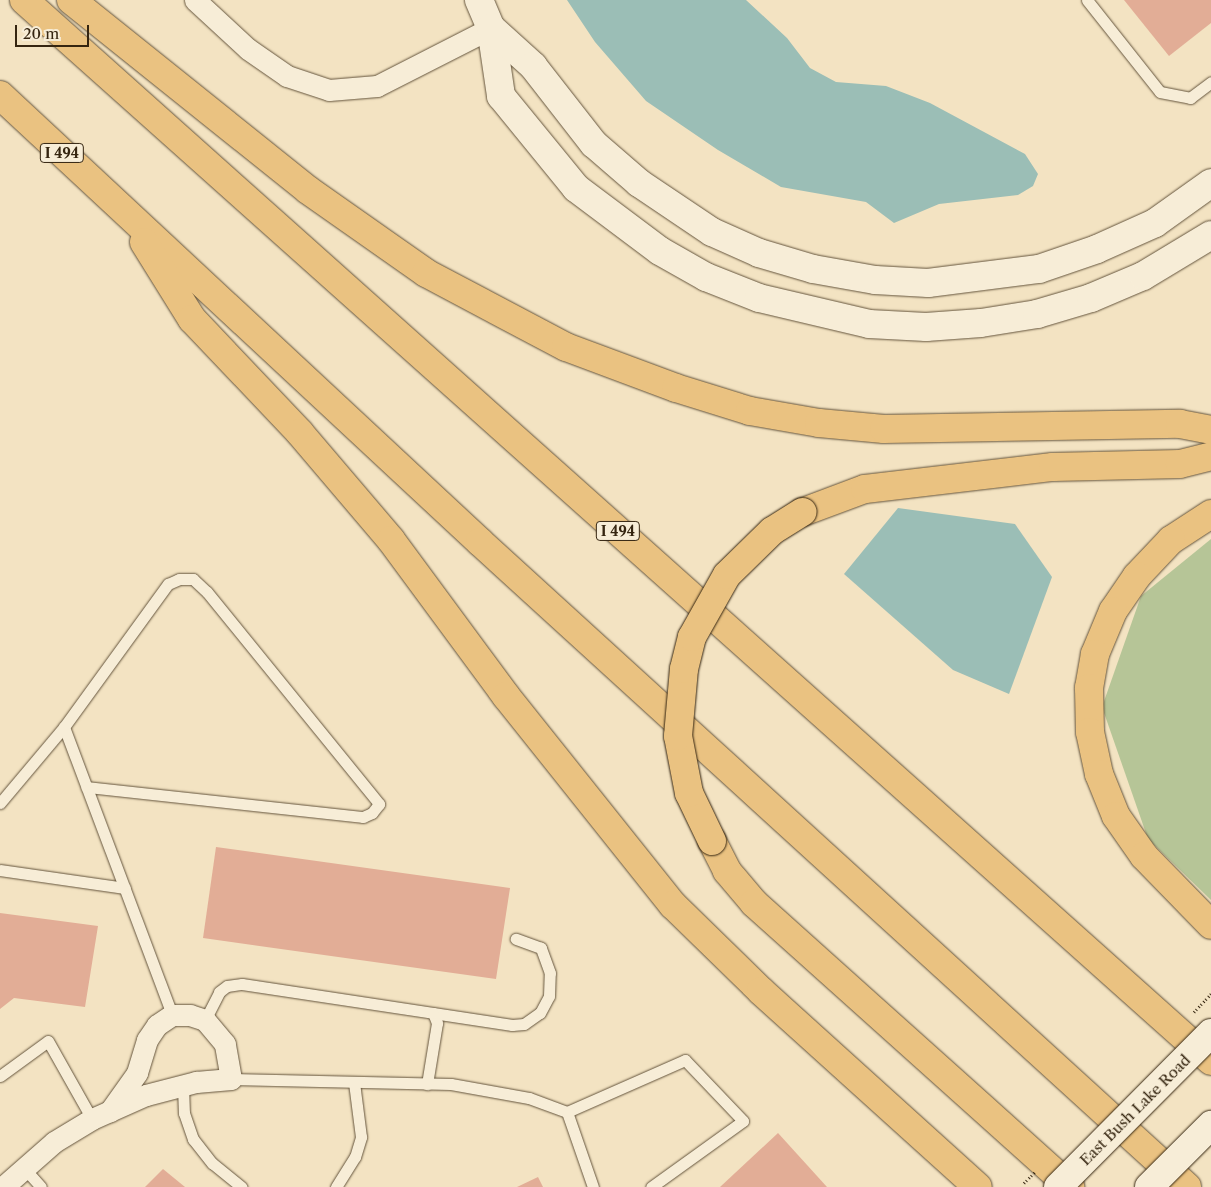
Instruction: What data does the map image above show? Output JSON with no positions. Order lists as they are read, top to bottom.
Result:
{
  "streets": {
    "highway": ["I 494"],
    "street": ["East Bush Lake Road"]
  },
  "scale_bar": "20 m"
}
